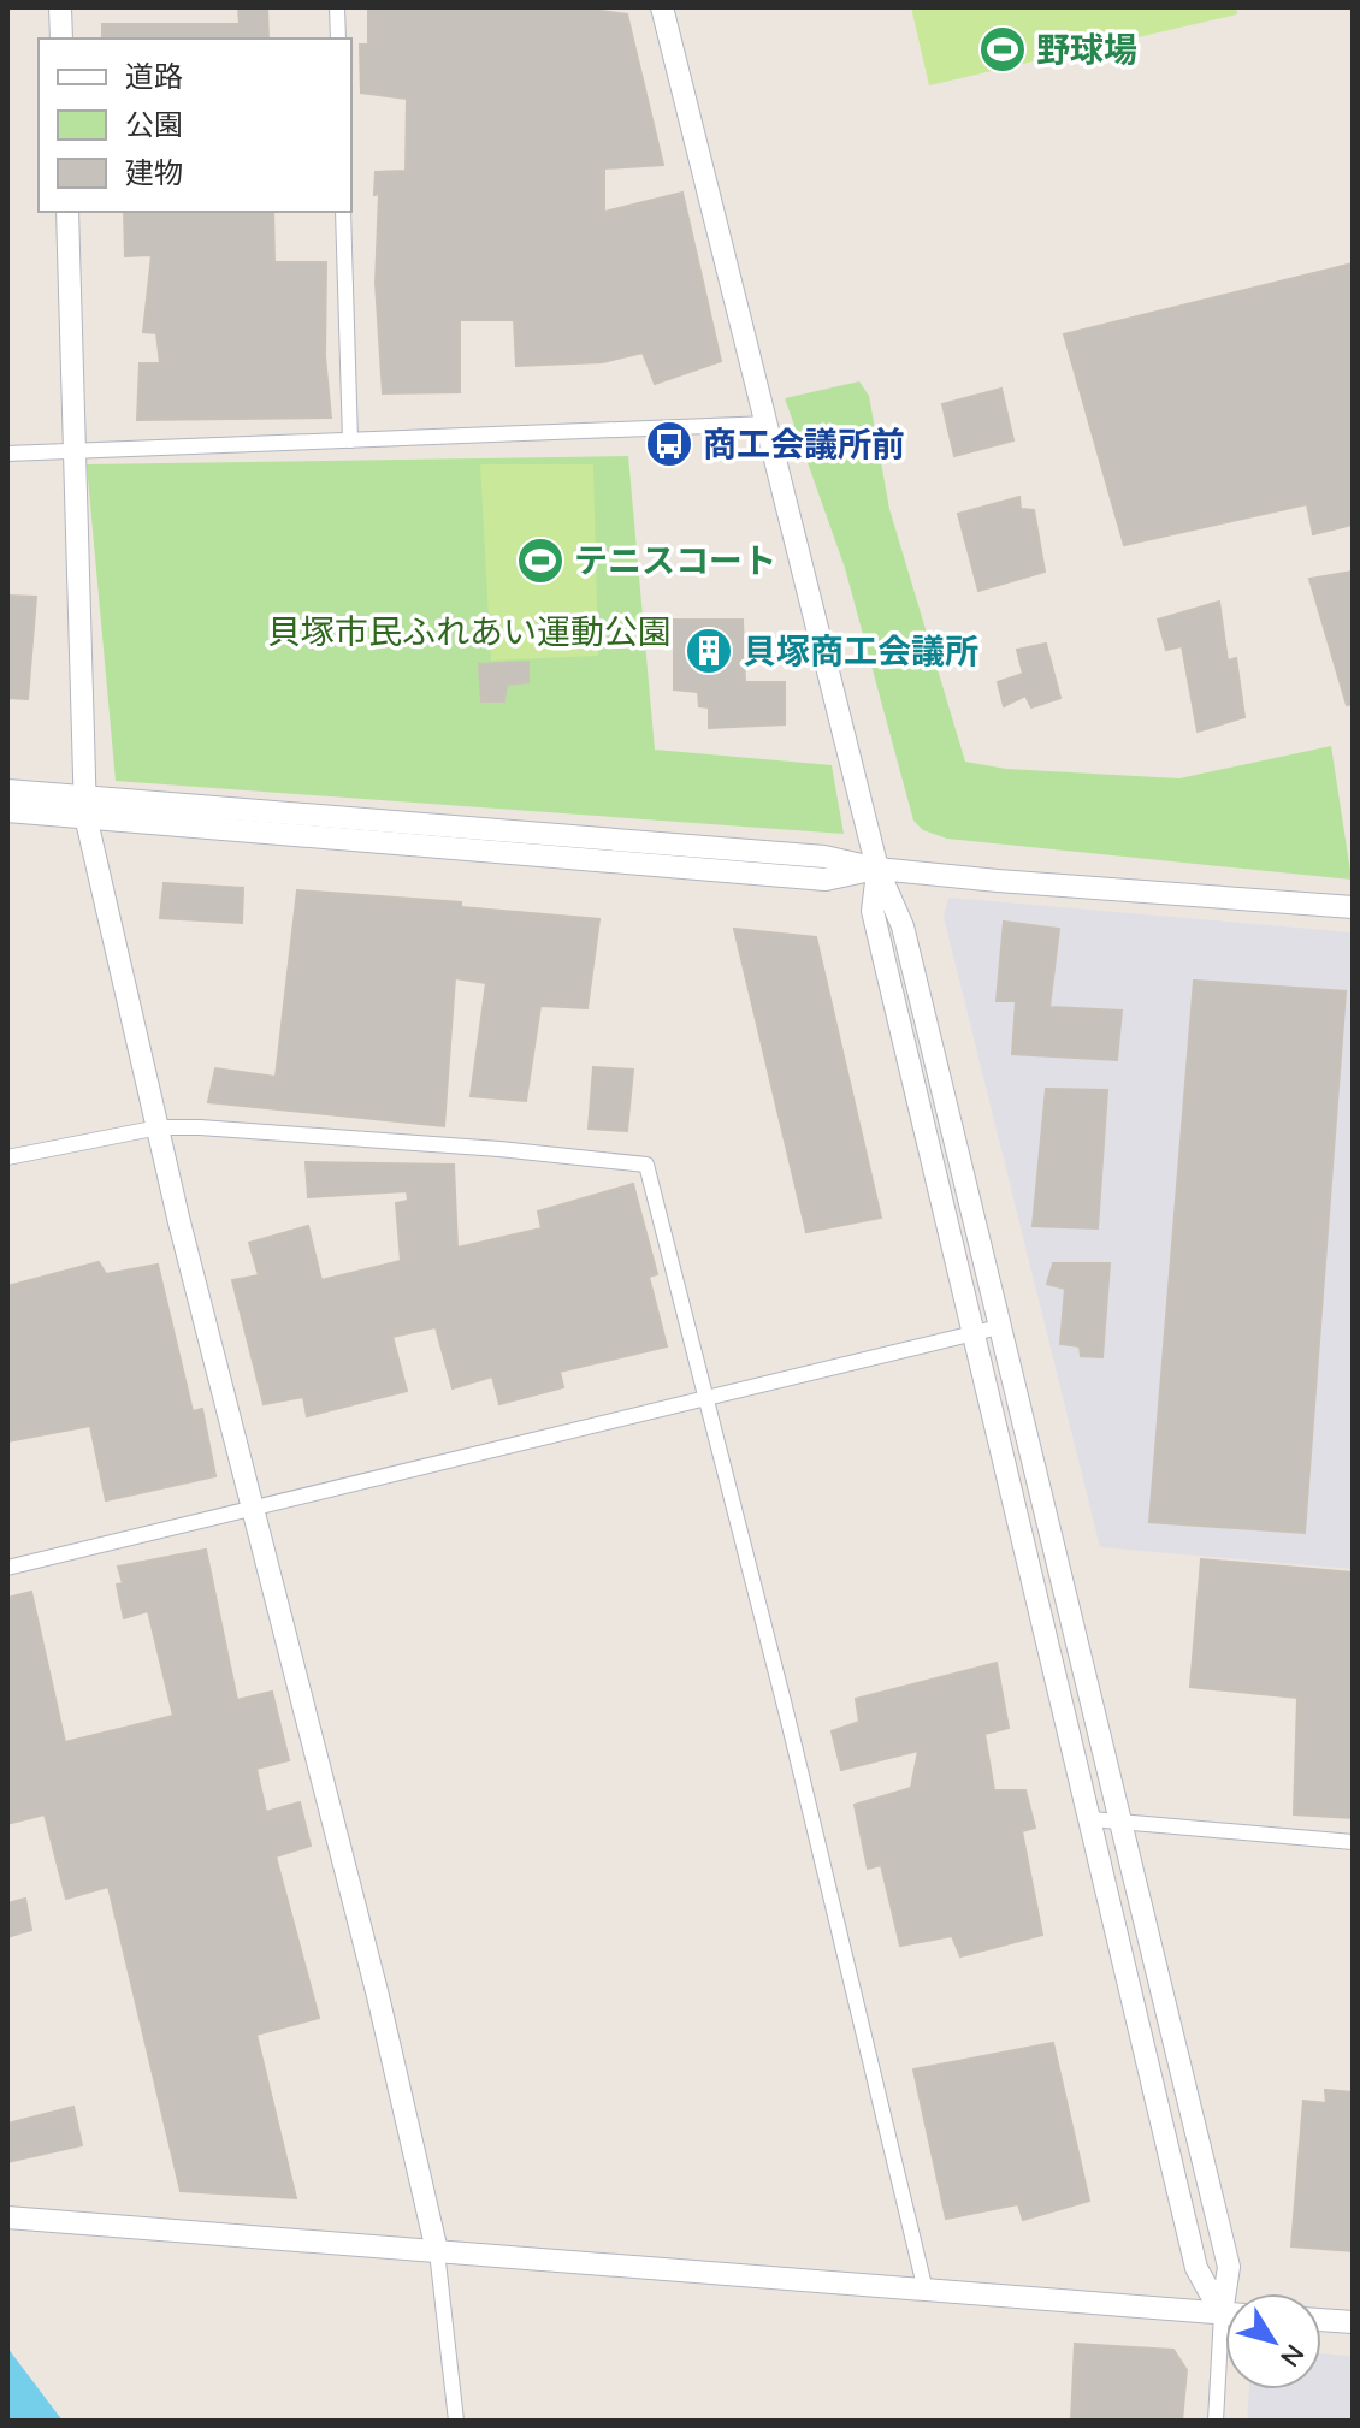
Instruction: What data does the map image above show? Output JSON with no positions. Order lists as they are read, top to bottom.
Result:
{
  "parks": ["貝塚市民ふれあい運動公園"],
  "places": {
    "sports": ["野球場", "テニスコート"],
    "bus stop": ["商工会議所前"],
    "building": ["貝塚商工会議所"]
  },
  "legend": ["道路", "公園", "建物"],
  "north": "bottom right"
}
